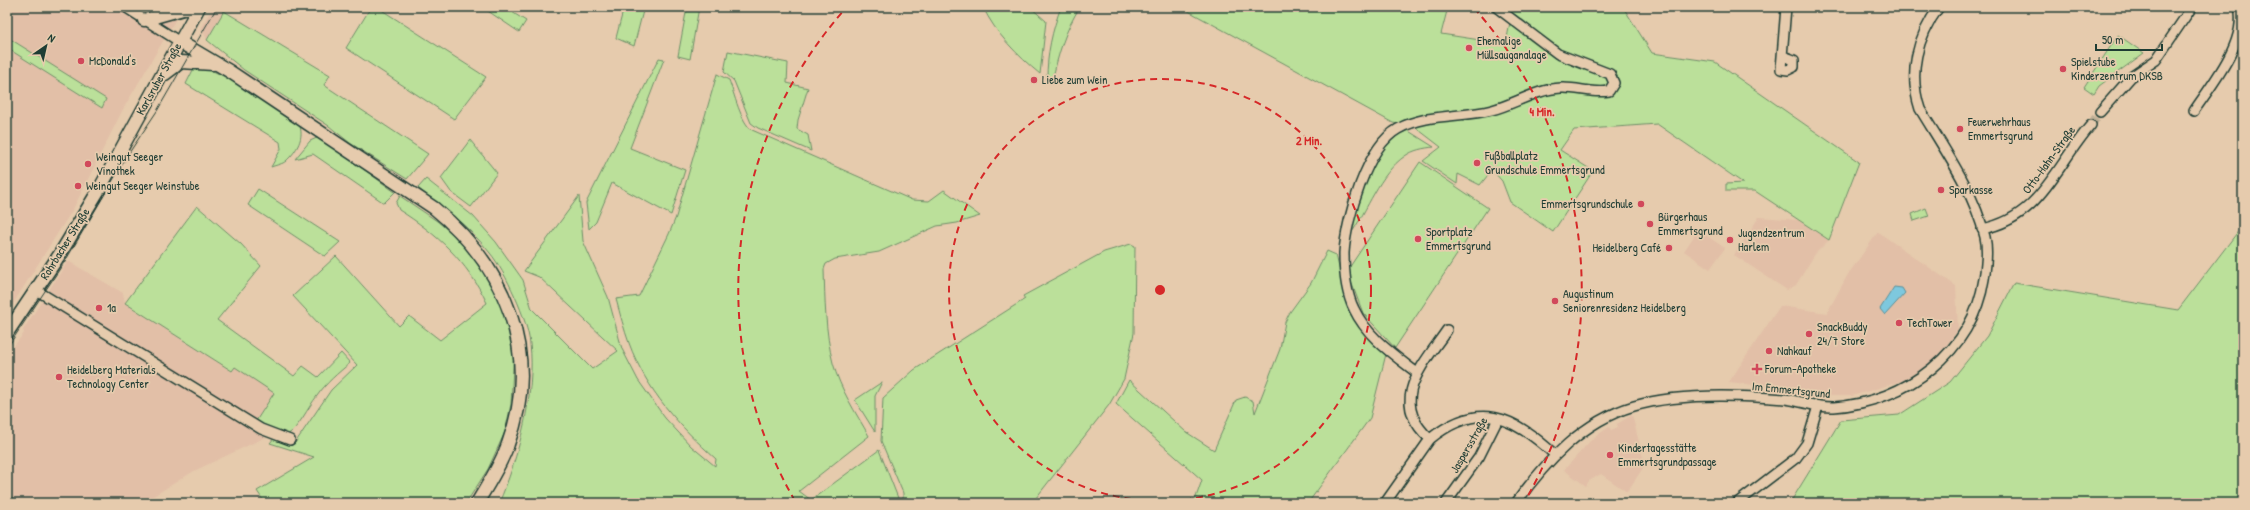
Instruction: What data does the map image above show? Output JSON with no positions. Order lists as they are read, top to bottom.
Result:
{
  "streets": {
    "main road": ["Karlsruher Straße", "Rohrbacher Straße"],
    "street": ["Otto-Hahn-Straße", "Im Emmertsgrund", "Jaspersstraße"]
  },
  "crossings": [
    ["Karlsruher Straße", "Rohrbacher Straße"],
    ["Otto-Hahn-Straße", "Im Emmertsgrund"],
    ["Im Emmertsgrund", "Jaspersstraße"]
  ],
  "places": {
    "other": [
      "Ehemalige Müllsauganalage",
      "McDonald's",
      "Spielstube Kinderzentrum DKSB",
      "Liebe zum Wein",
      "Feuerwehrhaus Emmertsgrund",
      "Fußballplatz Grundschule Emmertsgrund",
      "Weingut Seeger Vinothek",
      "Weingut Seeger Weinstube",
      "Sparkasse",
      "Emmertsgrundschule",
      "Bürgerhaus Emmertsgrund",
      "Sportplatz Emmertsgrund",
      "Jugendzentrum Harlem",
      "Heidelberg Café",
      "Augustinum Seniorenresidenz Heidelberg",
      "1a",
      "TechTower",
      "SnackBuddy 24/7 Store",
      "Nahkauf",
      "Heidelberg Materials Technology Center",
      "Kindertagesstätte Emmertsgrundpassage"
    ],
    "health": ["Forum-Apotheke"]
  },
  "scale_bar": "50 m",
  "north": "top right",
  "rings": ["4 Min.", "2 Min."]
}
